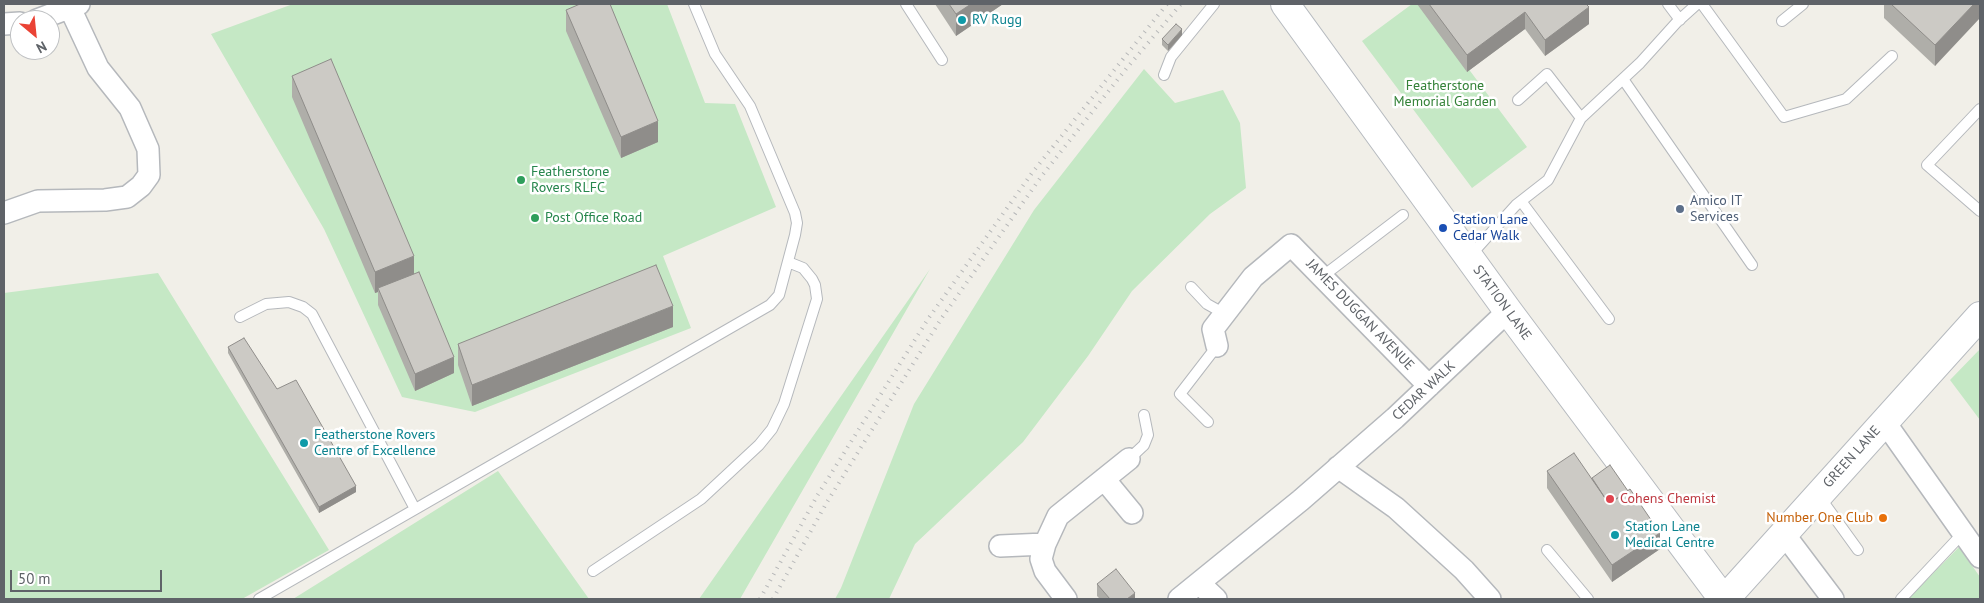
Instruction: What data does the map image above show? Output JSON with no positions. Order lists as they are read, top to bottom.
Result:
{
  "streets": {
    "main road": ["STATION LANE", "GREEN LANE"],
    "street": ["JAMES DUGGAN AVENUE", "CEDAR WALK"]
  },
  "crossings": [
    ["STATION LANE", "CEDAR WALK"],
    ["STATION LANE", "GREEN LANE"],
    ["JAMES DUGGAN AVENUE", "CEDAR WALK"]
  ],
  "parks": ["Featherstone Memorial Garden"],
  "places": [
    "RV Rugg",
    "Featherstone Rovers RLFC",
    "Amico IT Services",
    "Post Office Road",
    "Station Lane Cedar Walk",
    "Featherstone Rovers Centre of Excellence",
    "Cohens Chemist",
    "Number One Club",
    "Station Lane Medical Centre"
  ],
  "scale_bar": "50 m",
  "north": "bottom right"
}
